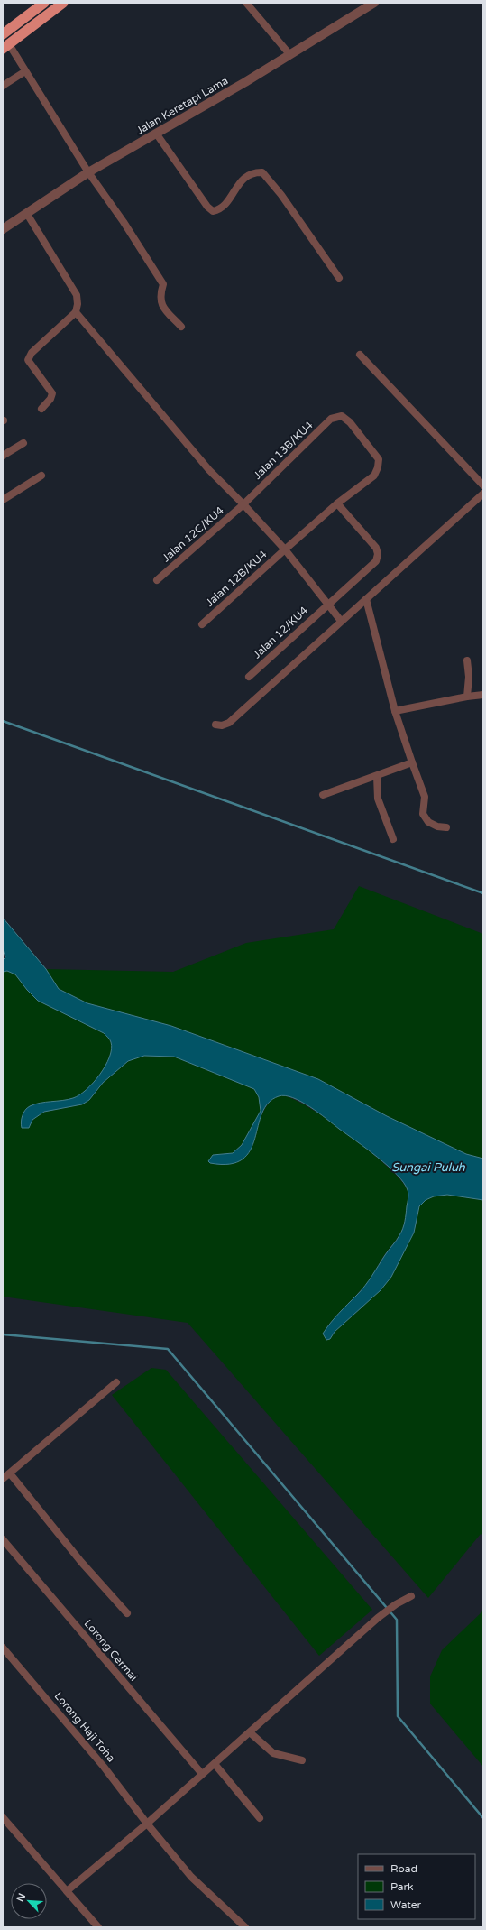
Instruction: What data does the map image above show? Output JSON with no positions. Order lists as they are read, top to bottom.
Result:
{
  "streets": {
    "street": [
      "Jalan Keretapi Lama",
      "Jalan 13B/KU4",
      "Jalan 12C/KU4",
      "Jalan 12B/KU4",
      "Jalan 12/KU4",
      "Lorong Cermai",
      "Lorong Haji Toha"
    ]
  },
  "crossings": [
    ["Jalan 13B/KU4", "Jalan 12C/KU4"],
    ["Jalan 13B/KU4", "Jalan 12B/KU4"],
    ["Jalan 12B/KU4", "Jalan 12/KU4"]
  ],
  "water": ["Sungai Puluh"],
  "legend": ["Road", "Park", "Water"],
  "north": "top left"
}
